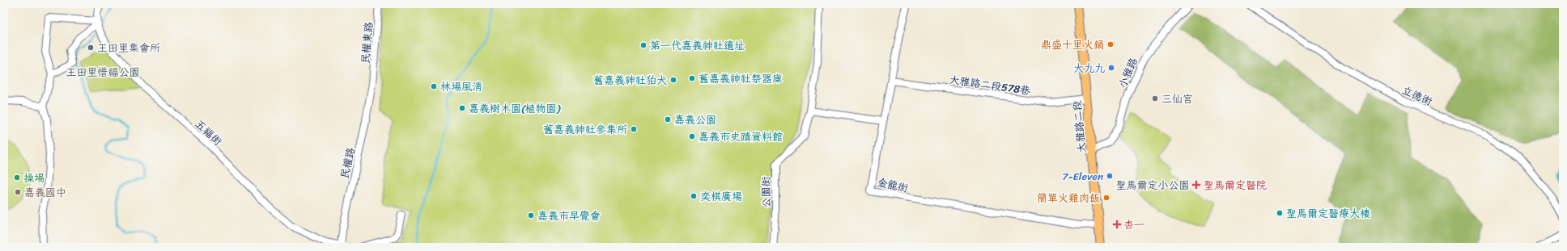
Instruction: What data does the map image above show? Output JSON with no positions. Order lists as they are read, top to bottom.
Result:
{
  "streets": {
    "main road": ["大雅路二段"],
    "street": [
      "民權東路",
      "小雅路",
      "大雅路二段578巷",
      "立德街",
      "五福街",
      "民權路",
      "金龍街",
      "公園街"
    ]
  },
  "crossings": [
    ["民權東路", "民權路"],
    ["小雅路", "大雅路二段"],
    ["大雅路二段578巷", "大雅路二段"],
    ["大雅路二段578巷", "金龍街"],
    ["大雅路二段", "金龍街"],
    ["五福街", "民權路"]
  ],
  "parks": ["王田里惜福公園", "聖馬爾定小公園"],
  "places": {
    "other": [
      "鼎盛十里火鍋",
      "第一代嘉義神社遺址",
      "王田里集會所",
      "大九九",
      "舊嘉義神社祭器庫",
      "舊嘉義神社狛犬",
      "林場風清",
      "三仙宮",
      "嘉義樹木園(植物園)",
      "嘉義公園",
      "舊嘉義神社參集所",
      "嘉義市史蹟資料館",
      "7-Eleven",
      "操場",
      "嘉義國中",
      "奕棋廣場",
      "簡單火雞肉飯",
      "聖馬爾定醫療大樓",
      "嘉義市早覺會"
    ],
    "health": ["聖馬爾定醫院", "杏一"]
  }
}
